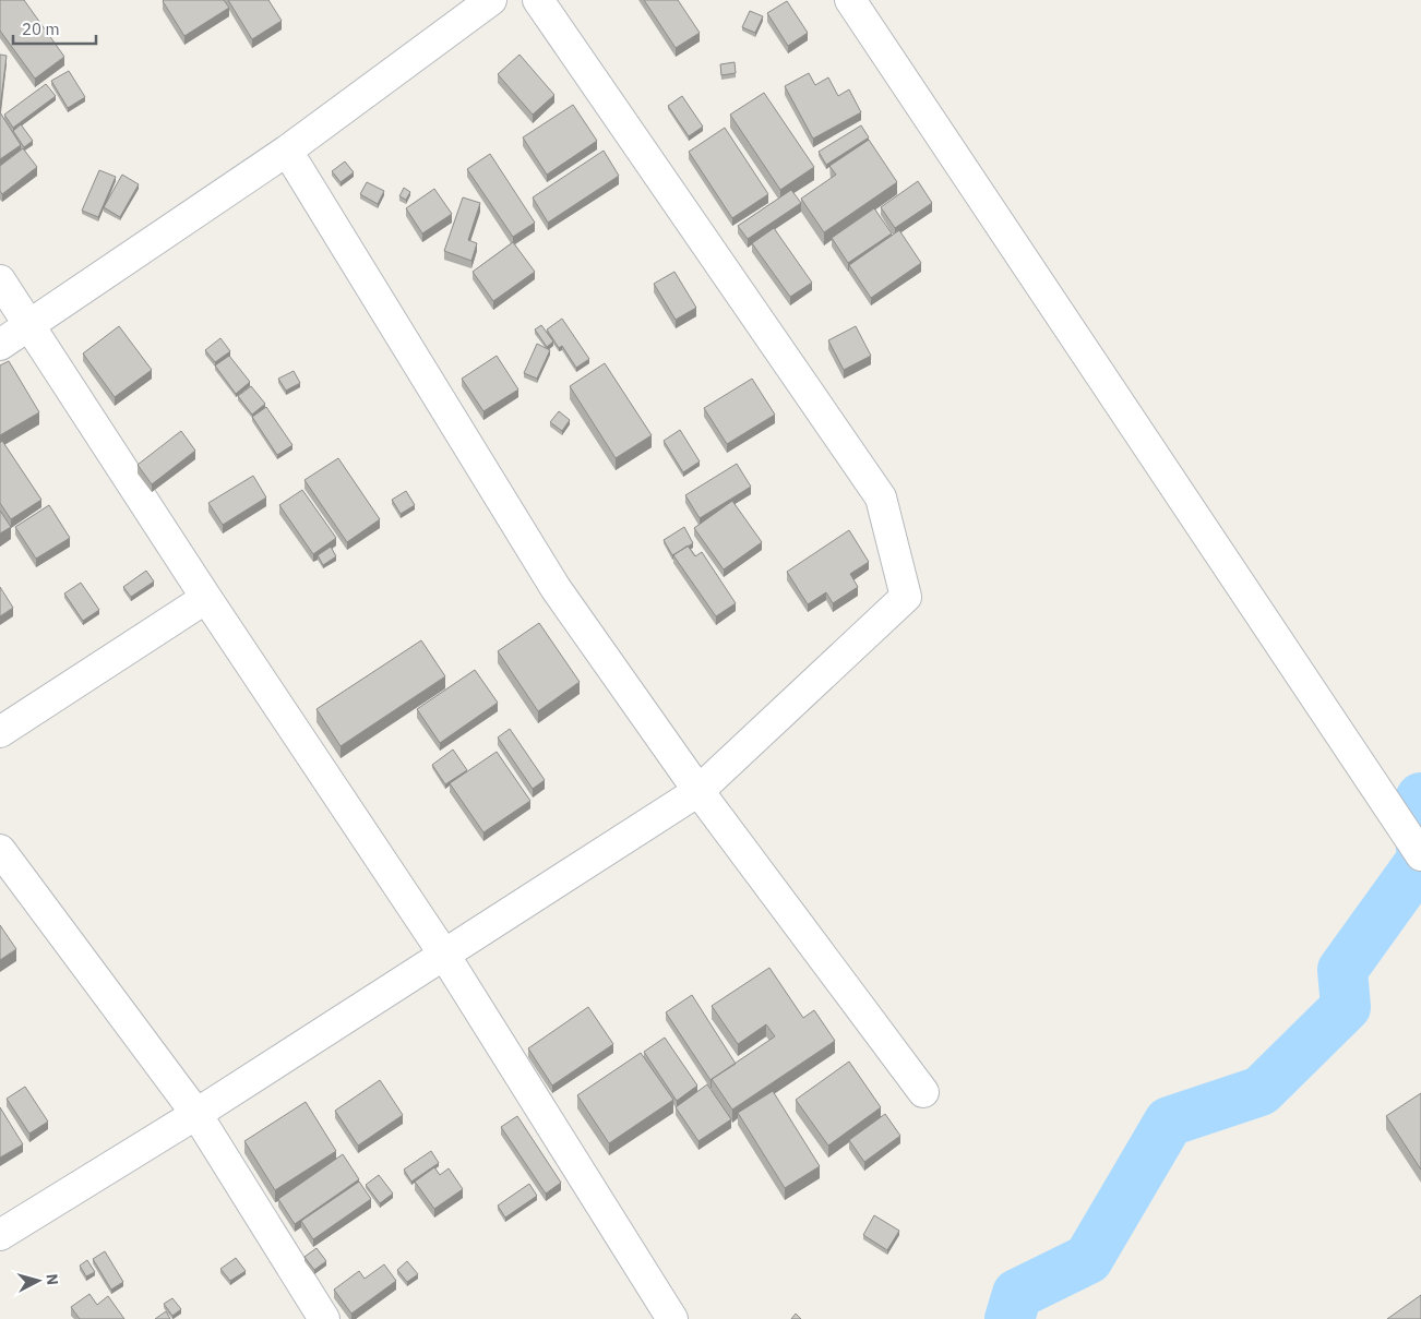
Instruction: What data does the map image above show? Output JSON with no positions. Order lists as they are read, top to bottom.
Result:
{
  "scale_bar": "20 m",
  "north": "right"
}
